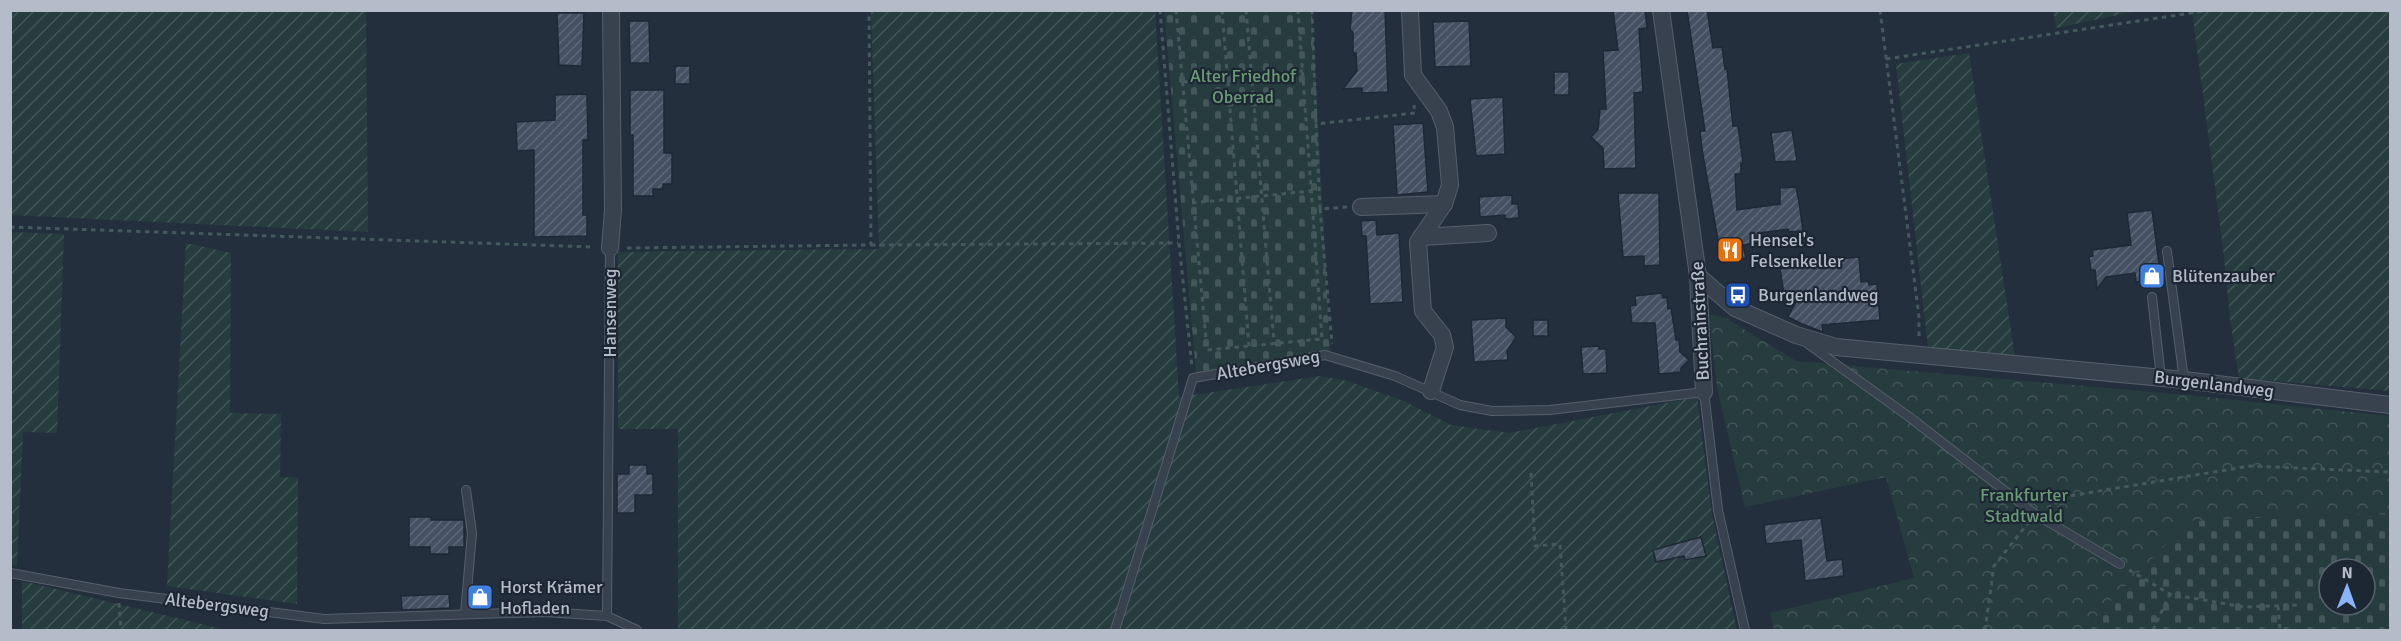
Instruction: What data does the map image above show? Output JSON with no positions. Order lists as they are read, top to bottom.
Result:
{
  "streets": {
    "street": ["Hansenweg", "Buchrainstraße", "Burgenlandweg"],
    "lane": ["Altebergsweg"]
  },
  "crossings": [
    ["Hansenweg", "Altebergsweg"],
    ["Buchrainstraße", "Altebergsweg"],
    ["Buchrainstraße", "Burgenlandweg"]
  ],
  "parks": ["Alter Friedhof Oberrad", "Frankfurter Stadtwald"],
  "places": {
    "restaurant": ["Hensel's Felsenkeller"],
    "shop": ["Blütenzauber", "Horst Krämer Hofladen"],
    "bus stop": ["Burgenlandweg"]
  },
  "north": "top"
}
